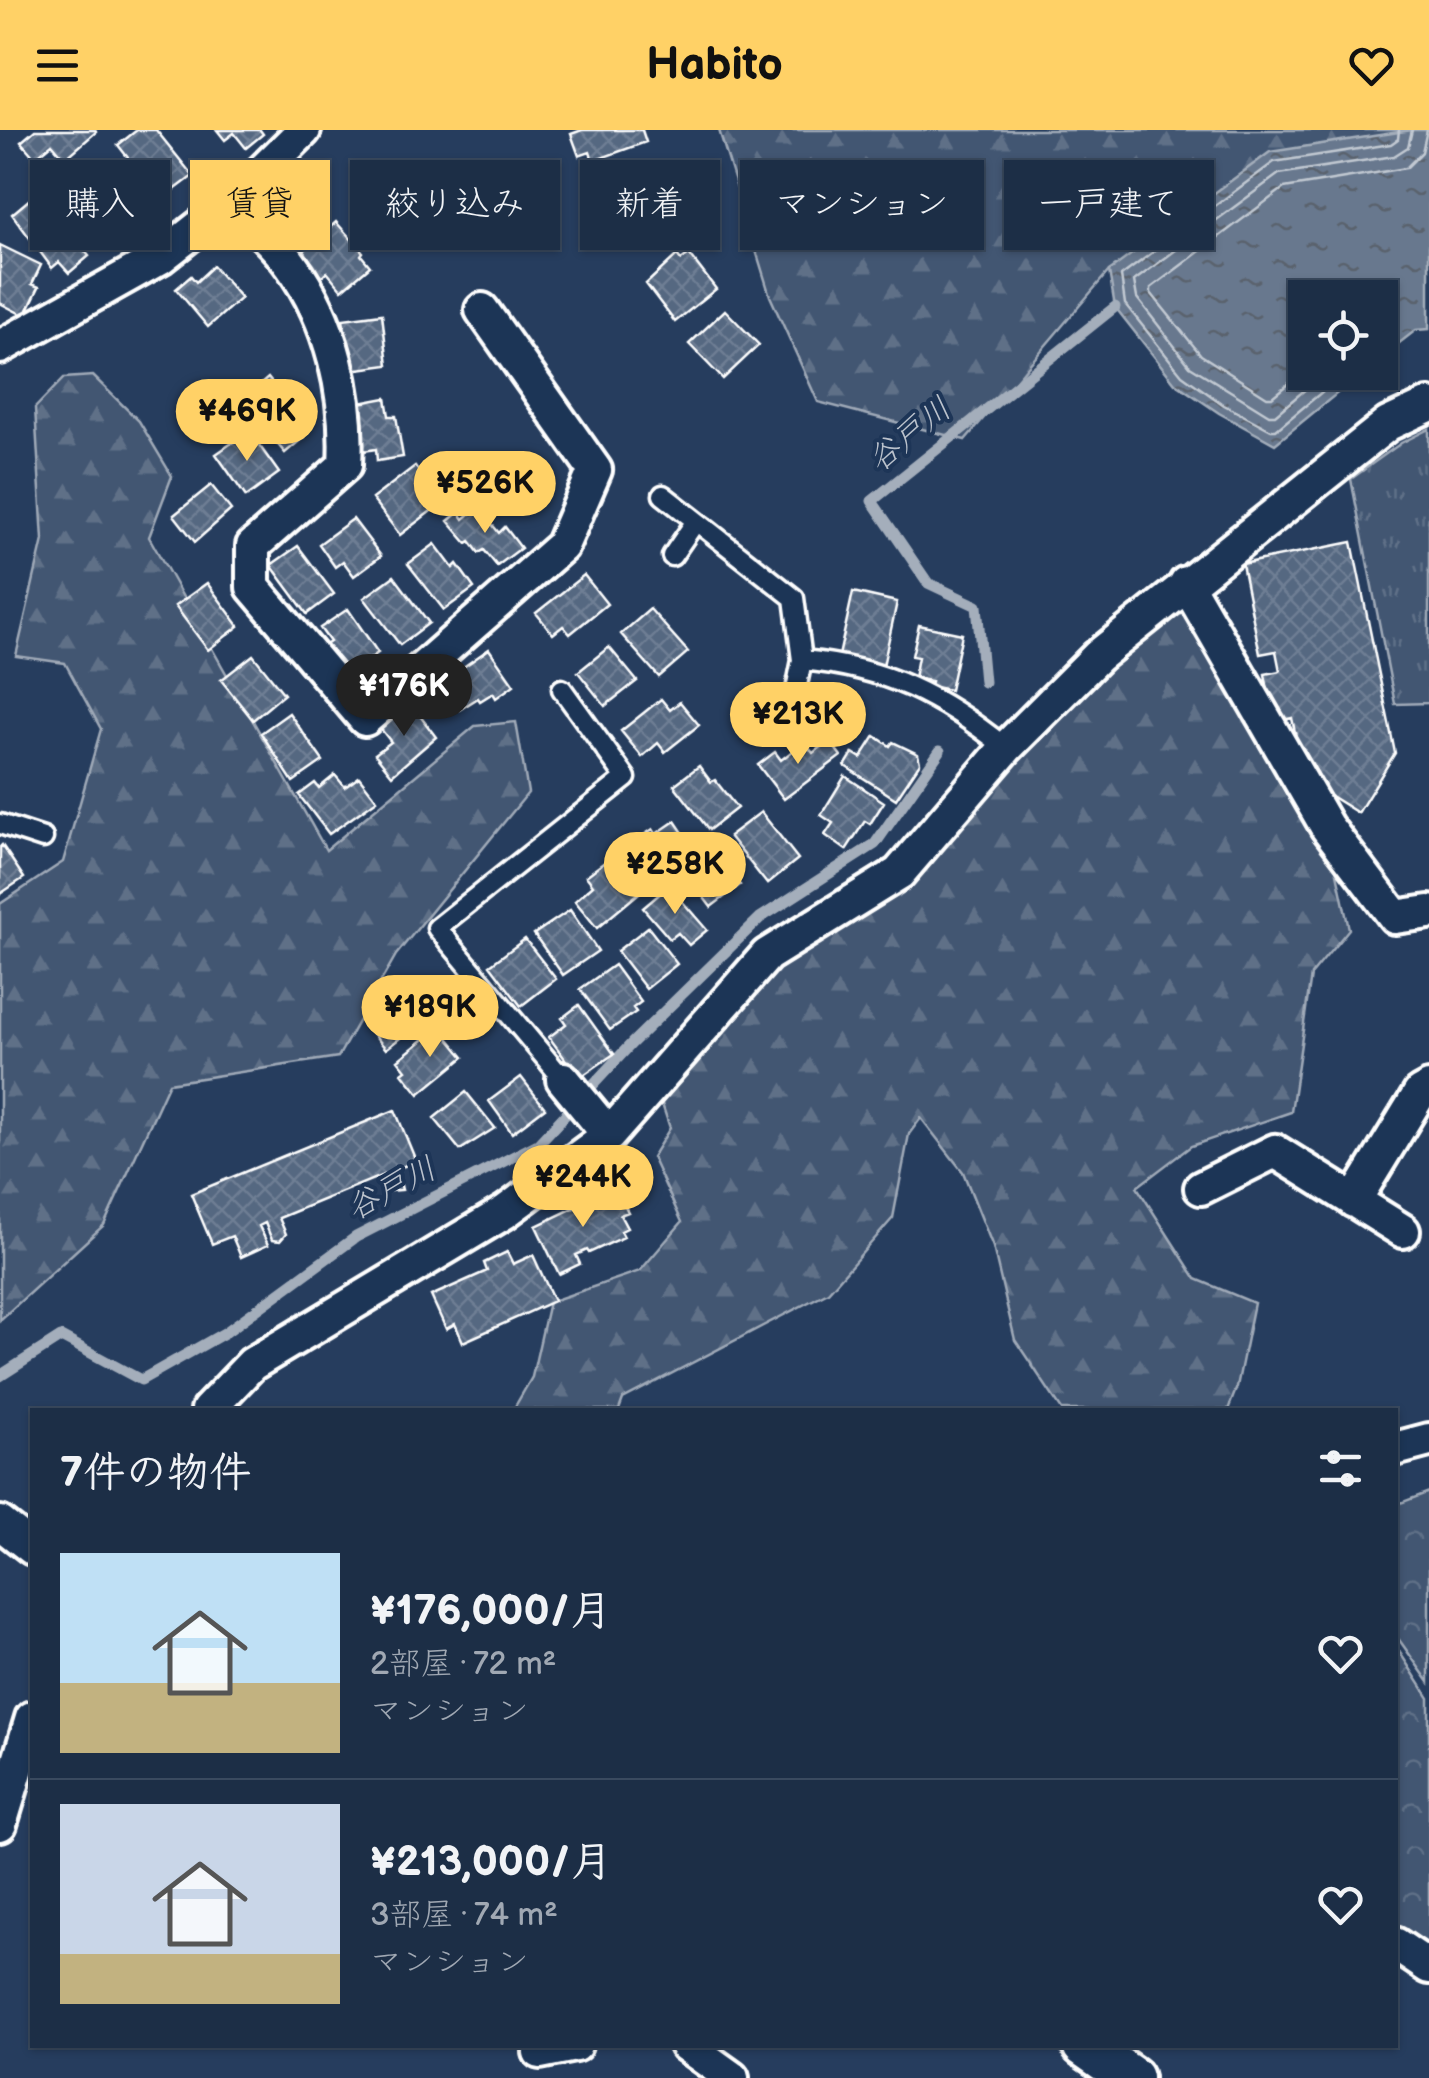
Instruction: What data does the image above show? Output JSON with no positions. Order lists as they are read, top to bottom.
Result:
{
  "water": ["谷戸川"],
  "page": {
    "header": "Habito",
    "chip": [
      "購入",
      "賃貸",
      "絞り込み",
      "新着",
      "マンション",
      "一戸建て"
    ],
    "price": [
      "¥469K",
      "¥526K",
      "¥176K",
      "¥213K",
      "¥258K",
      "¥189K",
      "¥244K"
    ],
    "heading": "7件の物件",
    "list": [
      {
        "name": "¥176,000/月",
        "note": "2部屋 · 72 m² · マンション"
      },
      {
        "name": "¥213,000/月",
        "note": "3部屋 · 74 m² · マンション"
      }
    ]
  }
}
